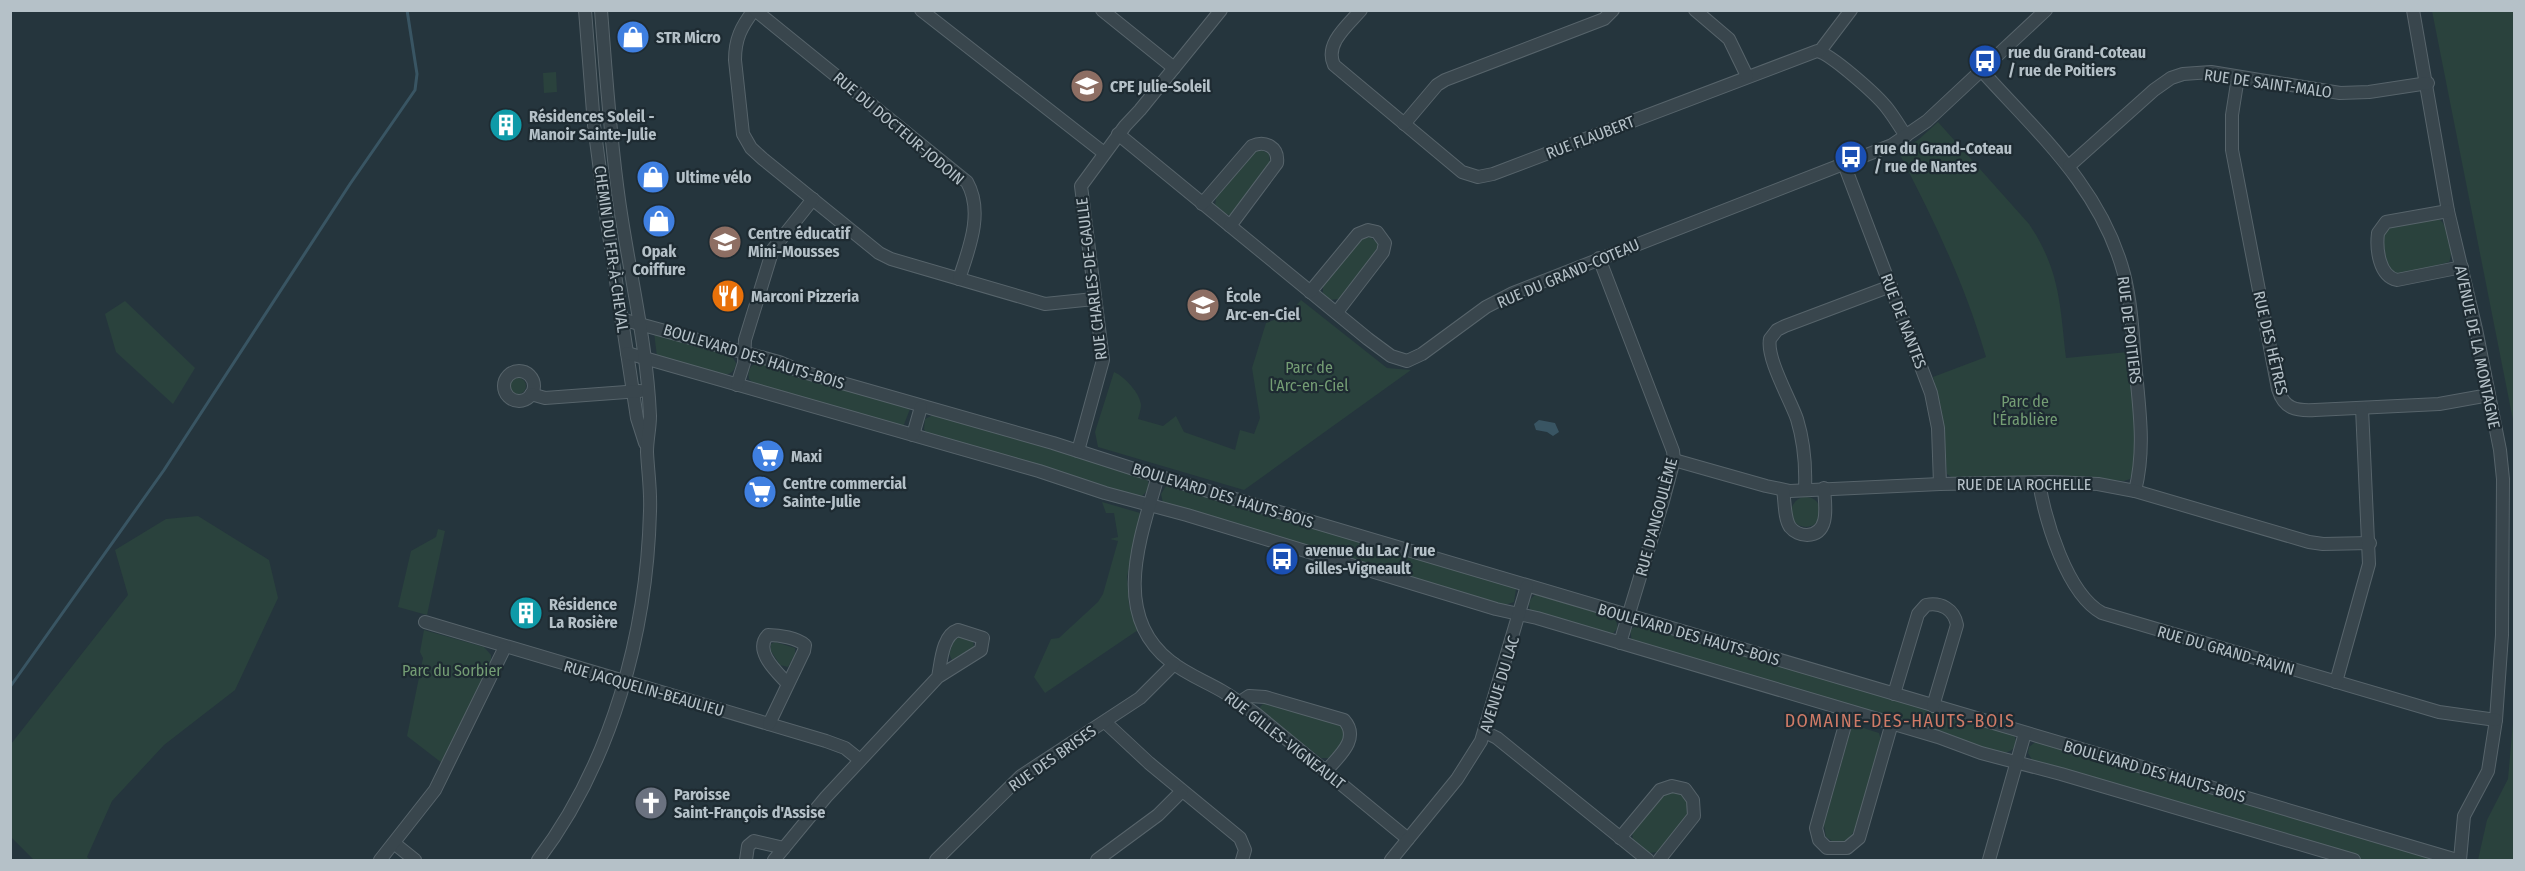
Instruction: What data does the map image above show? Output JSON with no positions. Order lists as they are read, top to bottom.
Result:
{
  "streets": {
    "street": [
      "RUE DE SAINT-MALO",
      "RUE DU DOCTEUR-JODOIN",
      "RUE FLAUBERT",
      "CHEMIN DU FER-À-CHEVAL",
      "RUE DU GRAND-COTEAU",
      "RUE CHARLES-DE-GAULLE",
      "RUE DE NANTES",
      "RUE DE POITIERS",
      "RUE DES HÊTRES",
      "AVENUE DE LA MONTAGNE",
      "BOULEVARD DES HAUTS-BOIS",
      "RUE DE LA ROCHELLE",
      "RUE D'ANGOULÈME",
      "RUE DU GRAND-RAVIN",
      "AVENUE DU LAC",
      "RUE JACQUELIN-BEAULIEU",
      "RUE GILLES-VIGNEAULT",
      "RUE DES BRISES"
    ]
  },
  "crossings": [
    ["RUE DE SAINT-MALO", "RUE DE POITIERS"],
    ["RUE DE SAINT-MALO", "RUE DES HÊTRES"],
    ["RUE DE SAINT-MALO", "AVENUE DE LA MONTAGNE"],
    ["CHEMIN DU FER-À-CHEVAL", "BOULEVARD DES HAUTS-BOIS"],
    ["CHEMIN DU FER-À-CHEVAL", "RUE JACQUELIN-BEAULIEU"],
    ["RUE DU GRAND-COTEAU", "RUE CHARLES-DE-GAULLE"],
    ["RUE DU GRAND-COTEAU", "RUE DE NANTES"],
    ["RUE DU GRAND-COTEAU", "RUE DE POITIERS"],
    ["RUE DU GRAND-COTEAU", "RUE D'ANGOULÈME"],
    ["RUE CHARLES-DE-GAULLE", "BOULEVARD DES HAUTS-BOIS"],
    ["RUE DE NANTES", "RUE DE LA ROCHELLE"],
    ["RUE DE POITIERS", "RUE DE LA ROCHELLE"],
    ["RUE DES HÊTRES", "AVENUE DE LA MONTAGNE"],
    ["AVENUE DE LA MONTAGNE", "BOULEVARD DES HAUTS-BOIS"],
    ["AVENUE DE LA MONTAGNE", "RUE DU GRAND-RAVIN"],
    ["BOULEVARD DES HAUTS-BOIS", "RUE D'ANGOULÈME"],
    ["BOULEVARD DES HAUTS-BOIS", "AVENUE DU LAC"],
    ["BOULEVARD DES HAUTS-BOIS", "RUE GILLES-VIGNEAULT"],
    ["RUE DE LA ROCHELLE", "RUE D'ANGOULÈME"],
    ["RUE DE LA ROCHELLE", "RUE DU GRAND-RAVIN"],
    ["AVENUE DU LAC", "RUE GILLES-VIGNEAULT"],
    ["RUE GILLES-VIGNEAULT", "RUE DES BRISES"]
  ],
  "districts": ["DOMAINE-DES-HAUTS-BOIS"],
  "parks": ["Parc de l'Arc-en-Ciel", "Parc de l'Érablière", "Parc du Sorbier"],
  "places": {
    "shop": ["STR Micro", "Ultime vélo", "Opak Coiffure"],
    "bus stop": ["rue du Grand-Coteau / rue de Poitiers", "rue du Grand-Coteau / rue de Nantes", "avenue du Lac / rue Gilles-Vigneault"],
    "school or university": ["CPE Julie-Soleil", "Centre éducatif Mini-Mousses", "École Arc-en-Ciel"],
    "building": ["Résidences Soleil - Manoir Sainte-Julie", "Résidence La Rosière"],
    "restaurant": ["Marconi Pizzeria"],
    "supermarket": ["Maxi", "Centre commercial Sainte-Julie"],
    "church": ["Paroisse Saint-François d'Assise"]
  }
}
